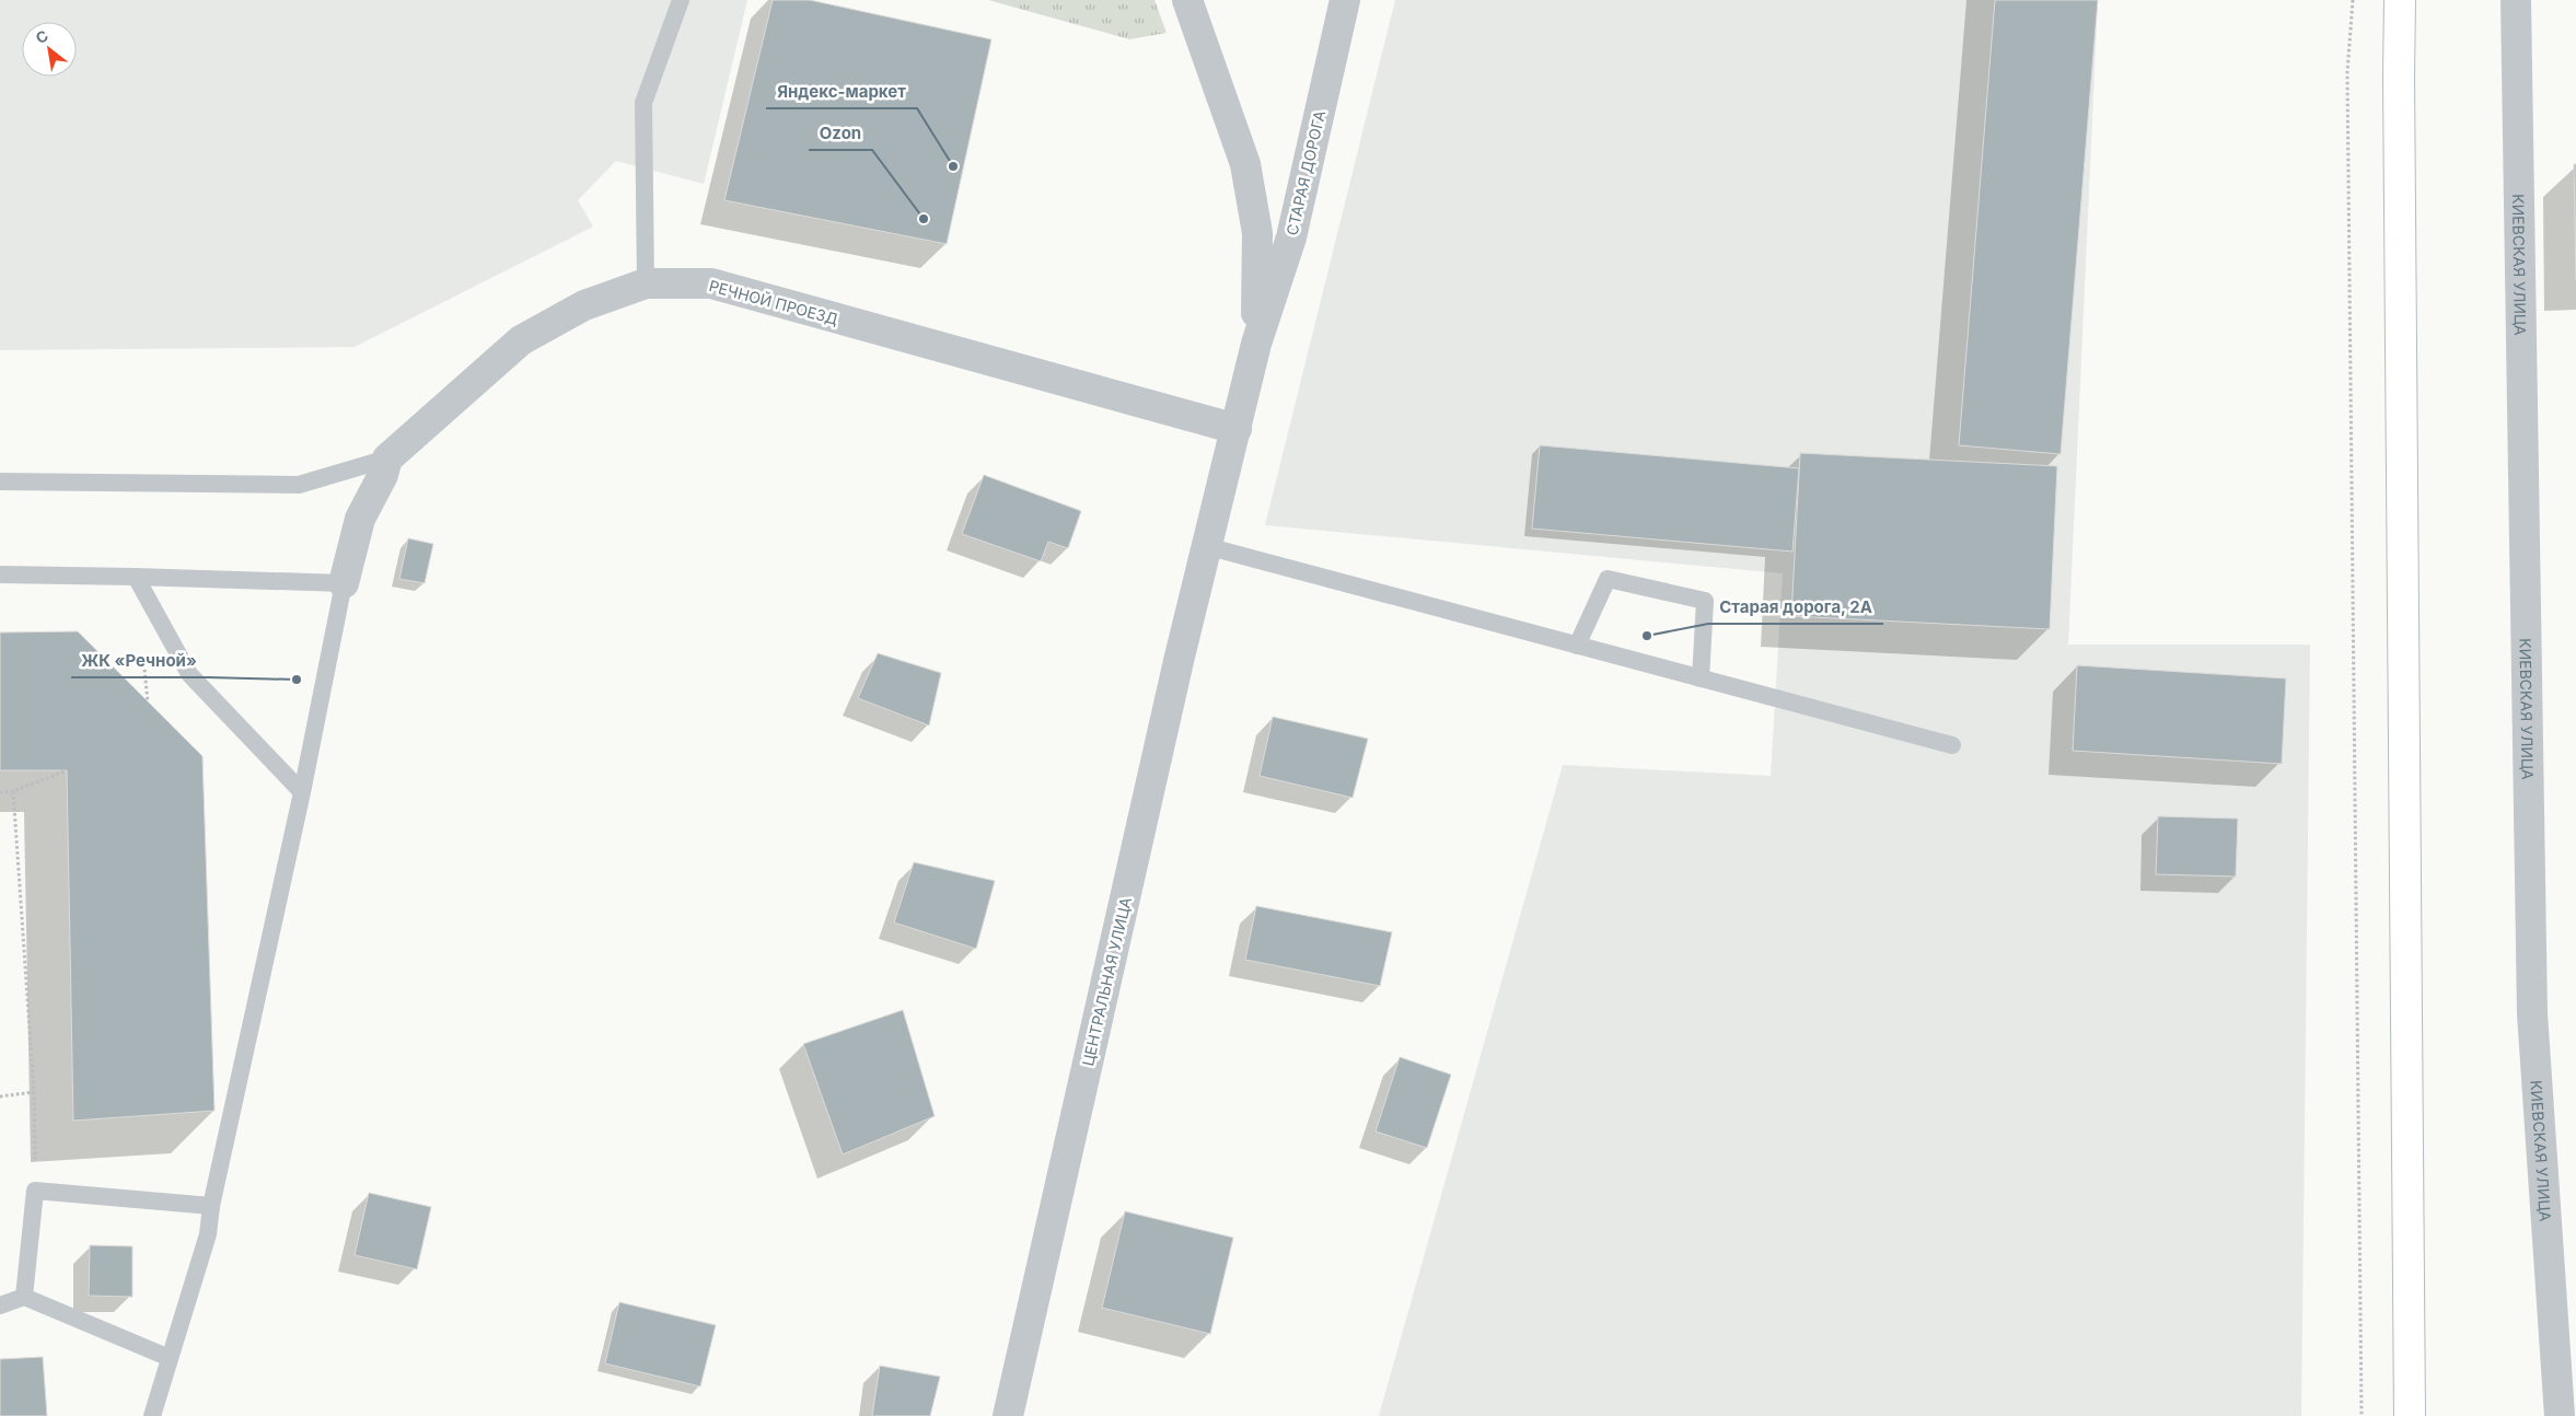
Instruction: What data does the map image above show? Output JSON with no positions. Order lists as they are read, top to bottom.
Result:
{
  "streets": {
    "street": [
      "СТАРАЯ ДОРОГА",
      "КИЕВСКАЯ УЛИЦА",
      "РЕЧНОЙ ПРОЕЗД",
      "ЦЕНТРАЛЬНАЯ УЛИЦА"
    ]
  },
  "crossings": [
    ["СТАРАЯ ДОРОГА", "РЕЧНОЙ ПРОЕЗД"],
    ["СТАРАЯ ДОРОГА", "ЦЕНТРАЛЬНАЯ УЛИЦА"]
  ],
  "places": [
    "Яндекс-маркет",
    "Ozon",
    "Старая дорога, 2А",
    "ЖК «Речной»"
  ],
  "north": "top left"
}
